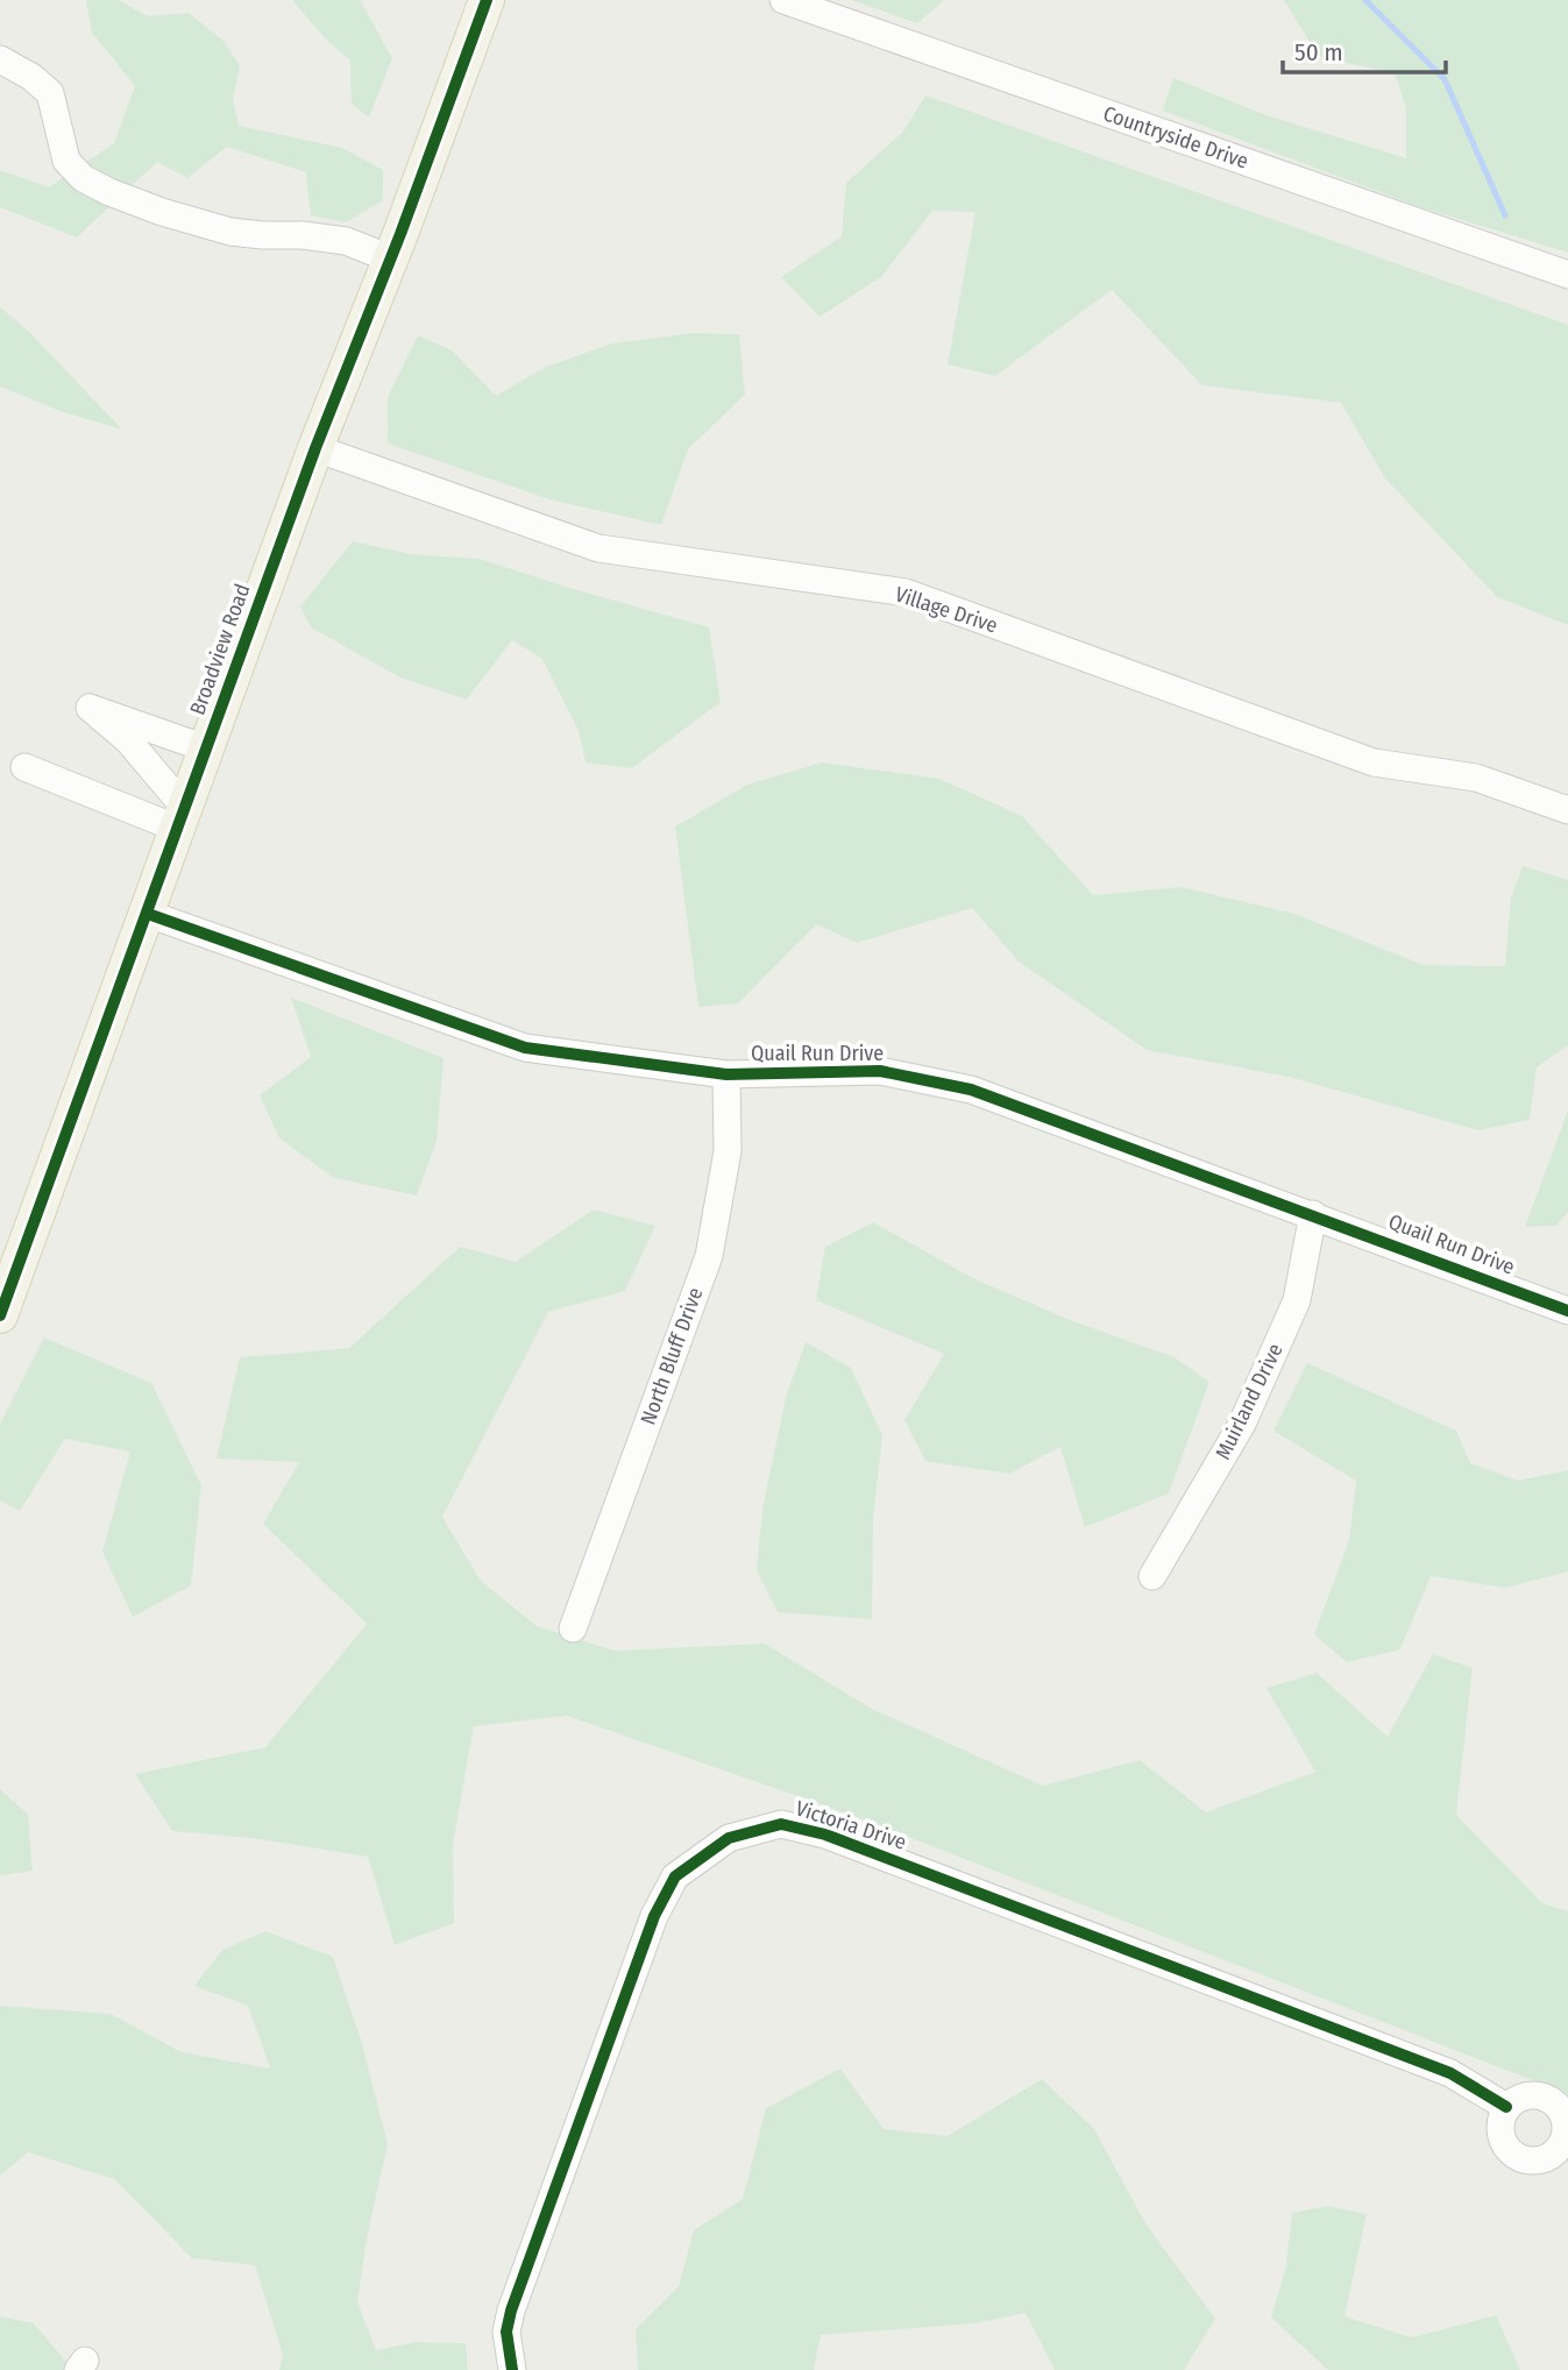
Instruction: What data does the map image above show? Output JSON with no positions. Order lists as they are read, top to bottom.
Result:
{
  "streets": {
    "main road": ["Broadview Road"],
    "street": [
      "Countryside Drive",
      "Village Drive",
      "Quail Run Drive",
      "North Bluff Drive",
      "Muirland Drive",
      "Victoria Drive"
    ]
  },
  "crossings": [
    ["Village Drive", "Broadview Road"],
    ["Broadview Road", "Quail Run Drive"],
    ["Quail Run Drive", "North Bluff Drive"],
    ["Quail Run Drive", "Muirland Drive"]
  ],
  "scale_bar": "50 m"
}
